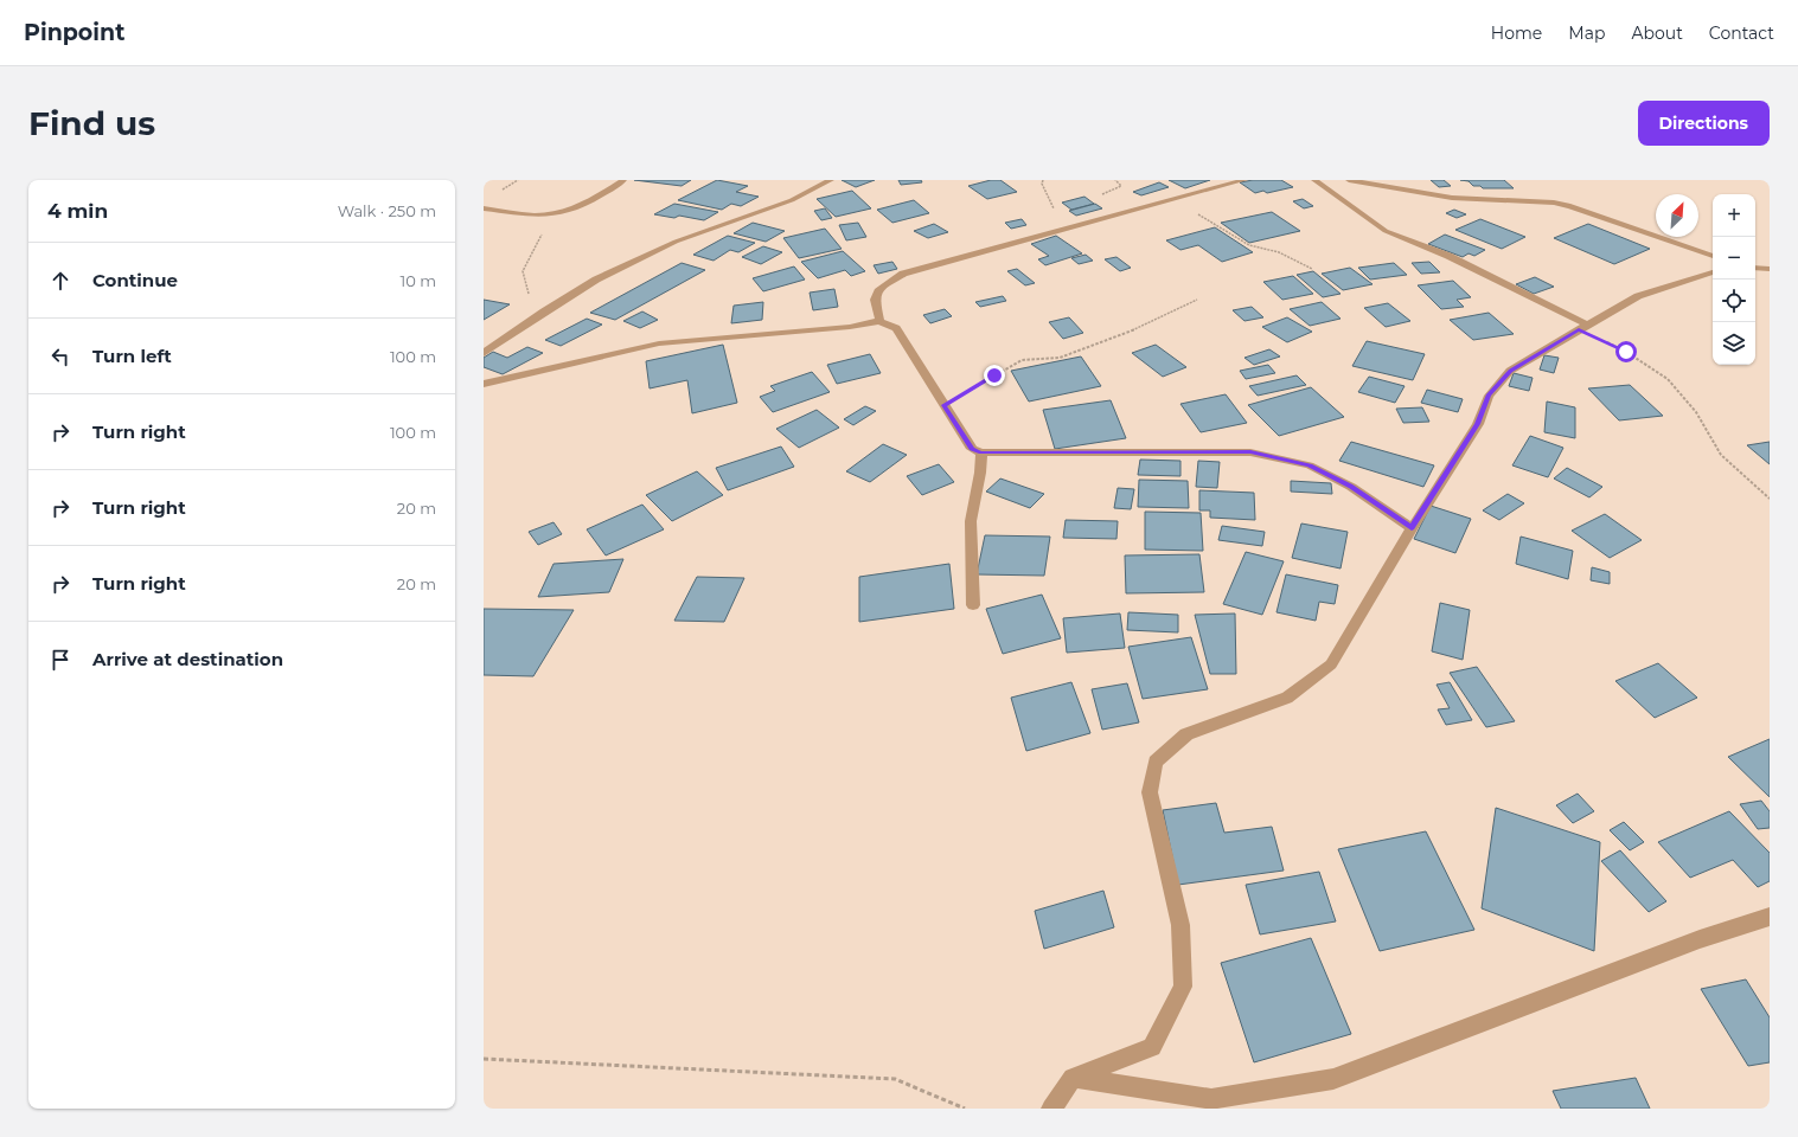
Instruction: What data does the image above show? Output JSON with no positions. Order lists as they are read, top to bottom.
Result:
{
  "north": "top right",
  "page": {
    "header": "Pinpoint",
    "nav": [
      "Home",
      "Map",
      "About",
      "Contact"
    ],
    "buttons": "Directions",
    "title": "Find us",
    "heading": ["4 min", "Walk · 250 m"],
    "map_buttons": ["+", "−"],
    "list": [
      ["Continue", "10 m"],
      ["Turn left", "100 m"],
      ["Turn right", "100 m"],
      ["Turn right", "20 m"],
      ["Turn right", "20 m"],
      "Arrive at destination"
    ]
  }
}
